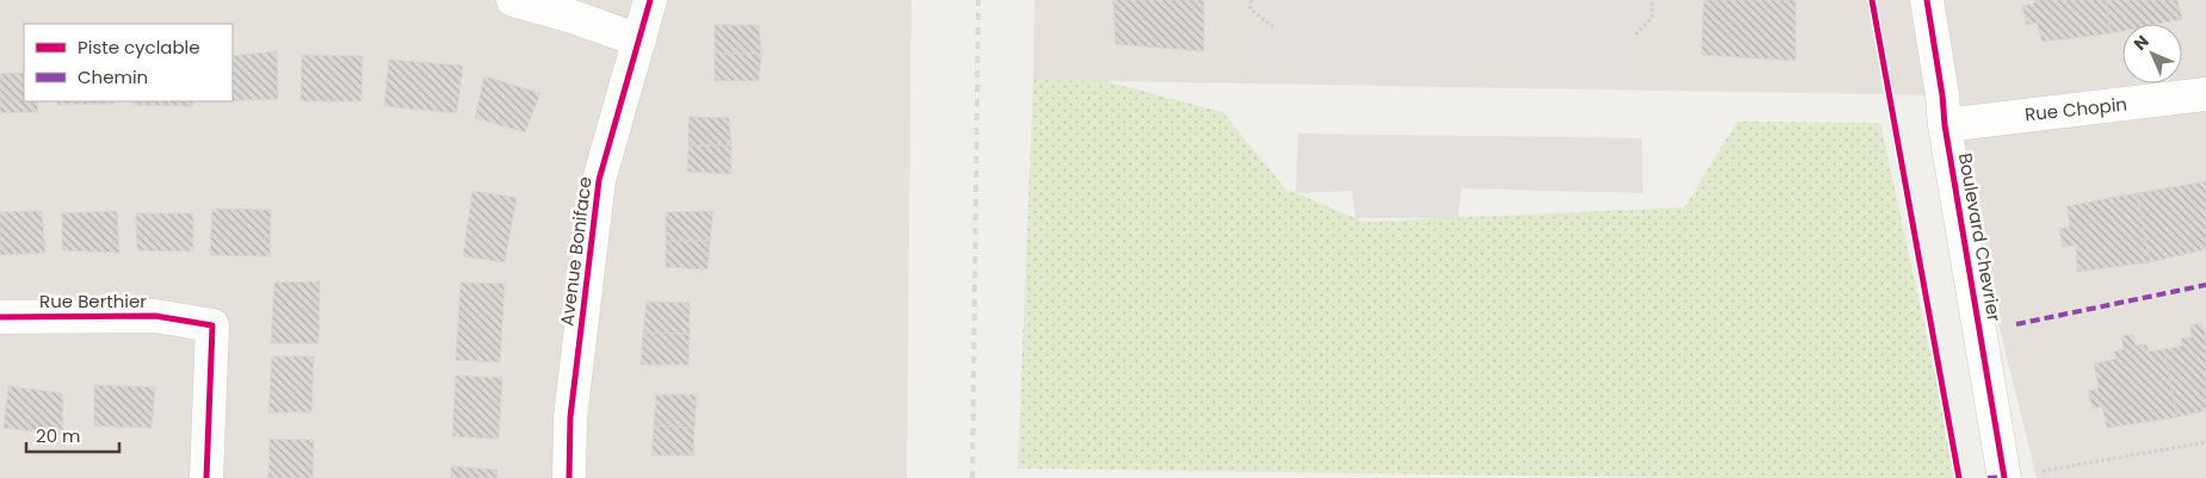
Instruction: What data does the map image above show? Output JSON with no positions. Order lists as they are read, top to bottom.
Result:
{
  "streets": {
    "street": [
      "Rue Chopin",
      "Boulevard Chevrier",
      "Avenue Boniface",
      "Rue Berthier"
    ]
  },
  "crossings": [
    ["Rue Chopin", "Boulevard Chevrier"]
  ],
  "legend": ["Piste cyclable", "Chemin"],
  "scale_bar": "20 m",
  "north": "top left"
}
